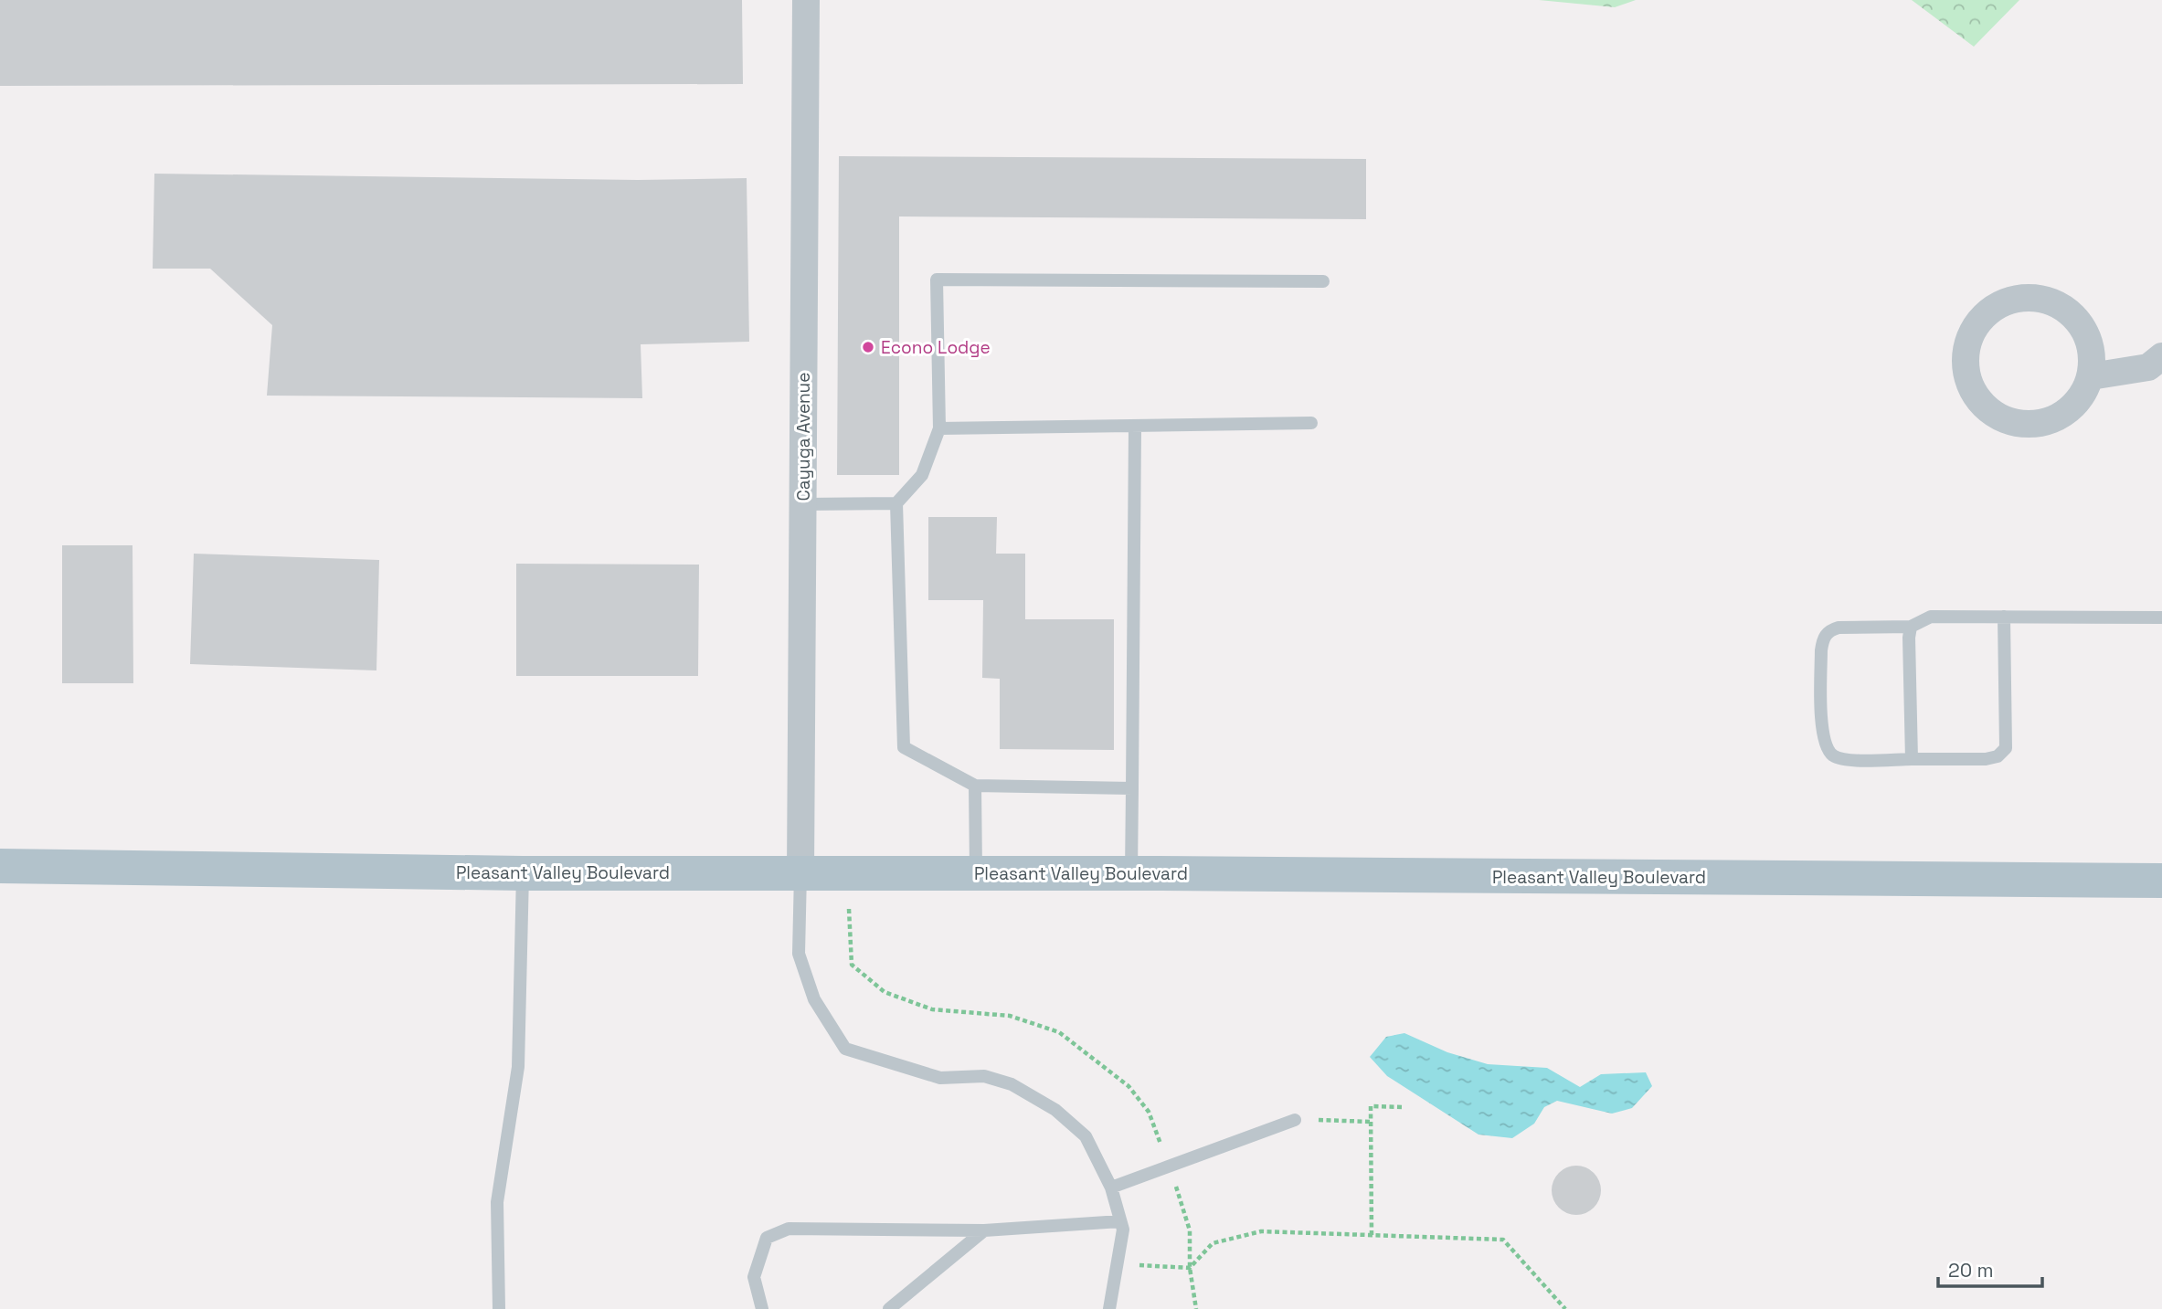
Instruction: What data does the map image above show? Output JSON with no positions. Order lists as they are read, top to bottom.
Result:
{
  "streets": {
    "main road": ["Pleasant Valley Boulevard"],
    "street": ["Cayuga Avenue"]
  },
  "crossings": [
    ["Cayuga Avenue", "Pleasant Valley Boulevard"]
  ],
  "places": ["Econo Lodge"],
  "scale_bar": "20 m"
}
